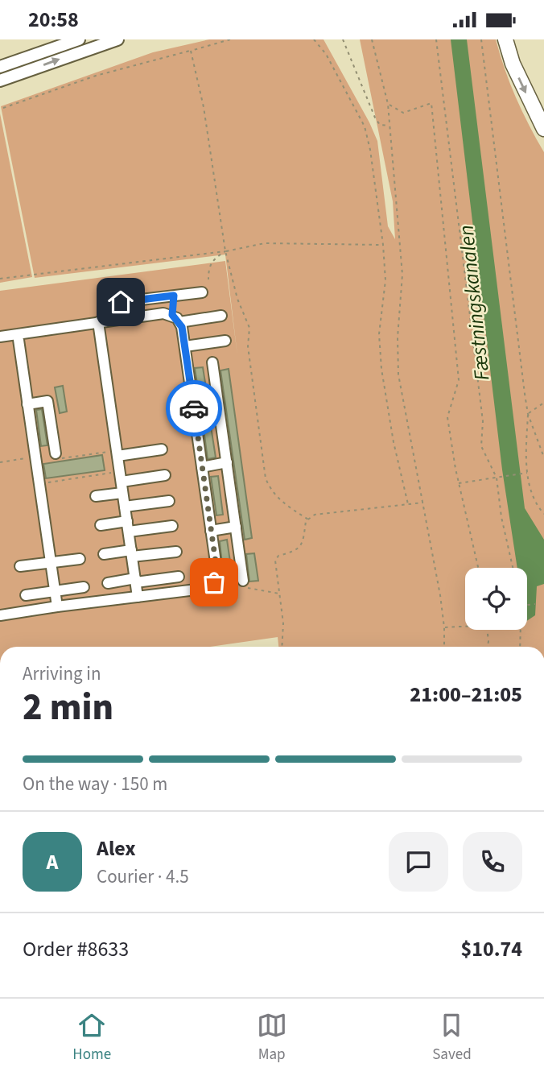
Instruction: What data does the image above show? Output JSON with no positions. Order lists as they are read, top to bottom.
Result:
{
  "water": ["Fæstningskanalen"],
  "page": {
    "status": "20:58",
    "heading": ["2 min", "Arriving in", "21:00–21:05"],
    "panel": [
      "Alex",
      "Courier · 4.5",
      "Order #8633",
      "$10.74"
    ],
    "bar": "On the way · 150 m",
    "round": "A",
    "tabs": ["Home", "Map", "Saved"]
  }
}
